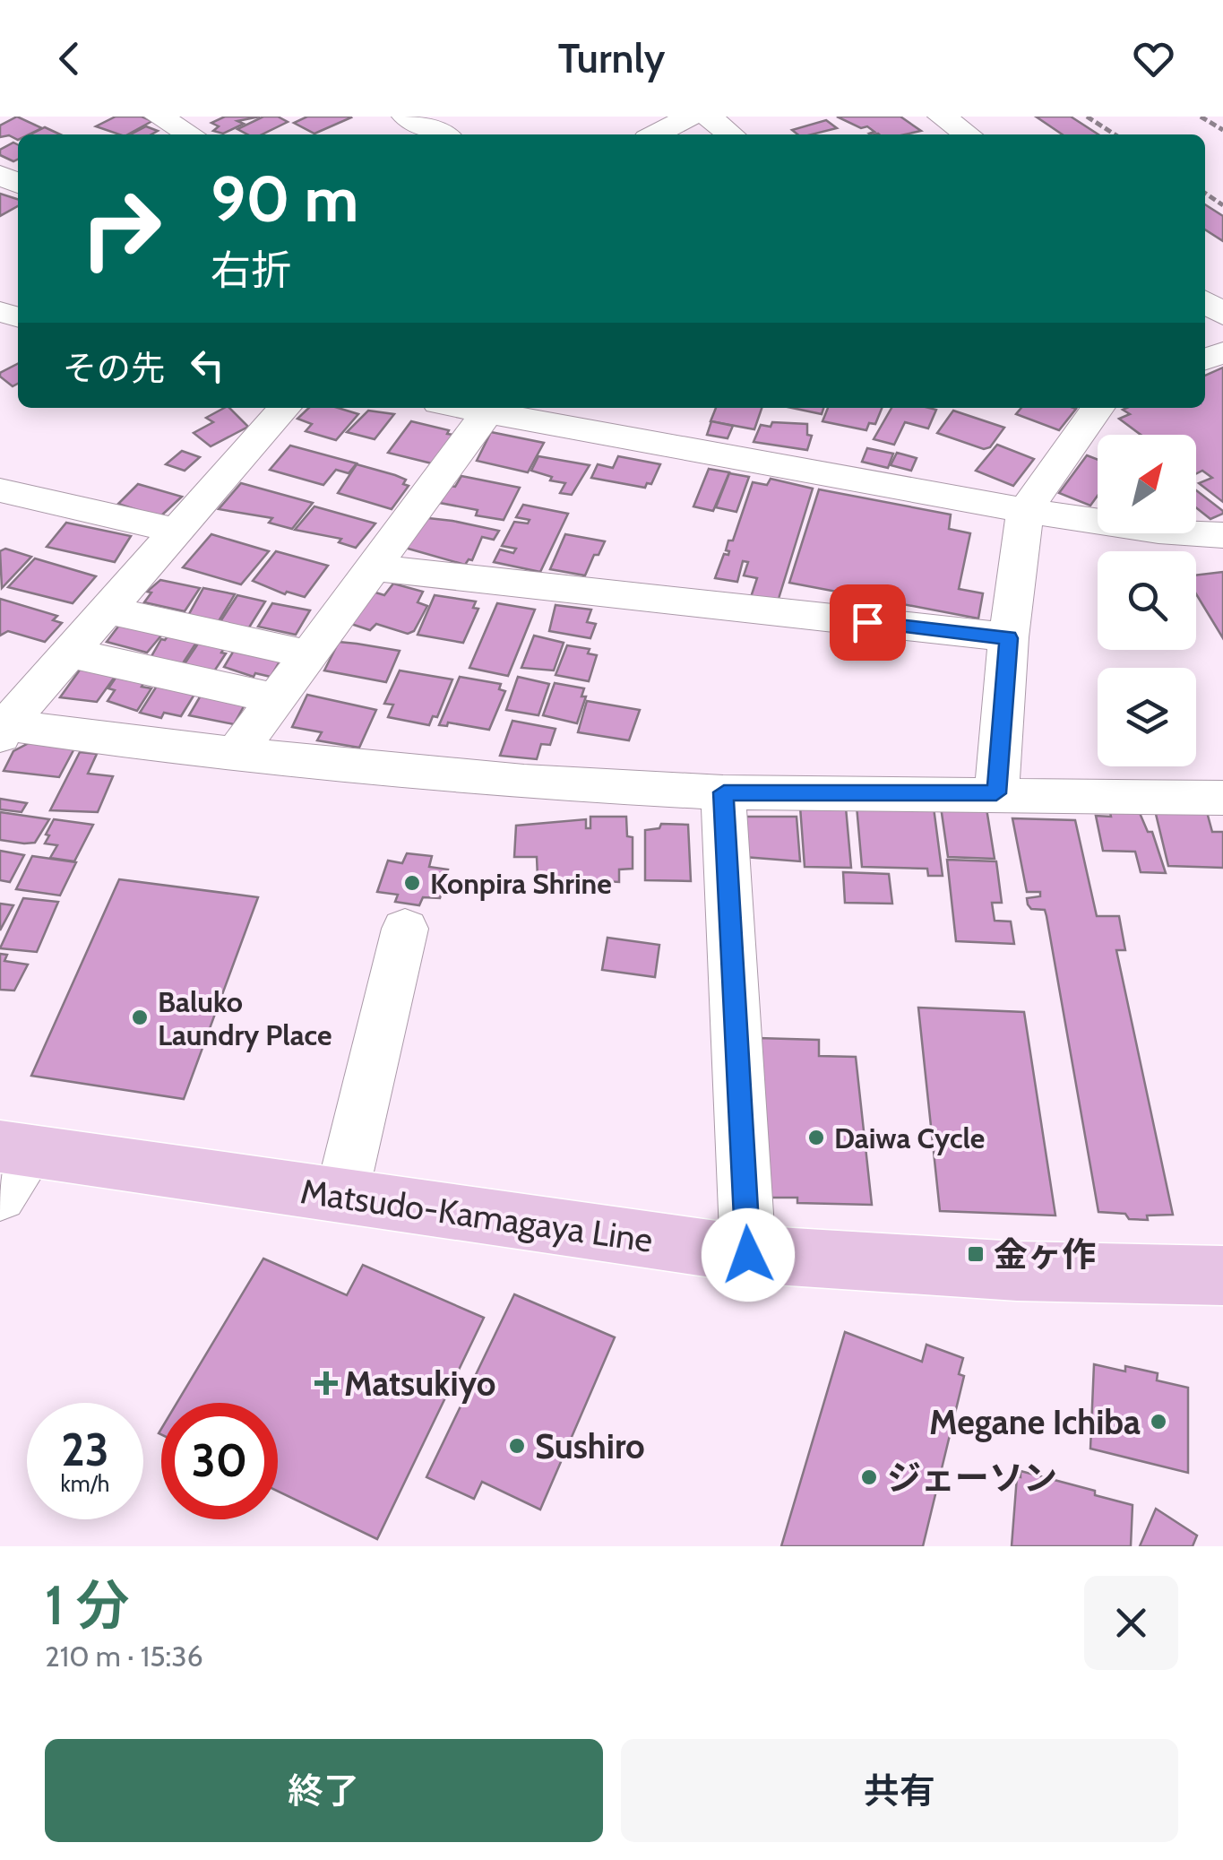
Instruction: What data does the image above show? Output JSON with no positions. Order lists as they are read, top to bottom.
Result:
{
  "streets": {
    "main road": ["Matsudo-Kamagaya Line"]
  },
  "places": {
    "other": [
      "Konpira Shrine",
      "Baluko Laundry Place",
      "Daiwa Cycle",
      "Megane Ichiba",
      "Sushiro",
      "ジェーソン"
    ],
    "transit": ["金ヶ作"],
    "health": ["Matsukiyo"]
  },
  "north": "top right",
  "page": {
    "header": "Turnly",
    "turn": ["90 m", "右折"],
    "then": "その先",
    "speed": "23 km/h",
    "limit": "30",
    "heading": ["1 分", "210 m · 15:36"],
    "buttons": ["終了", "共有"]
  }
}
